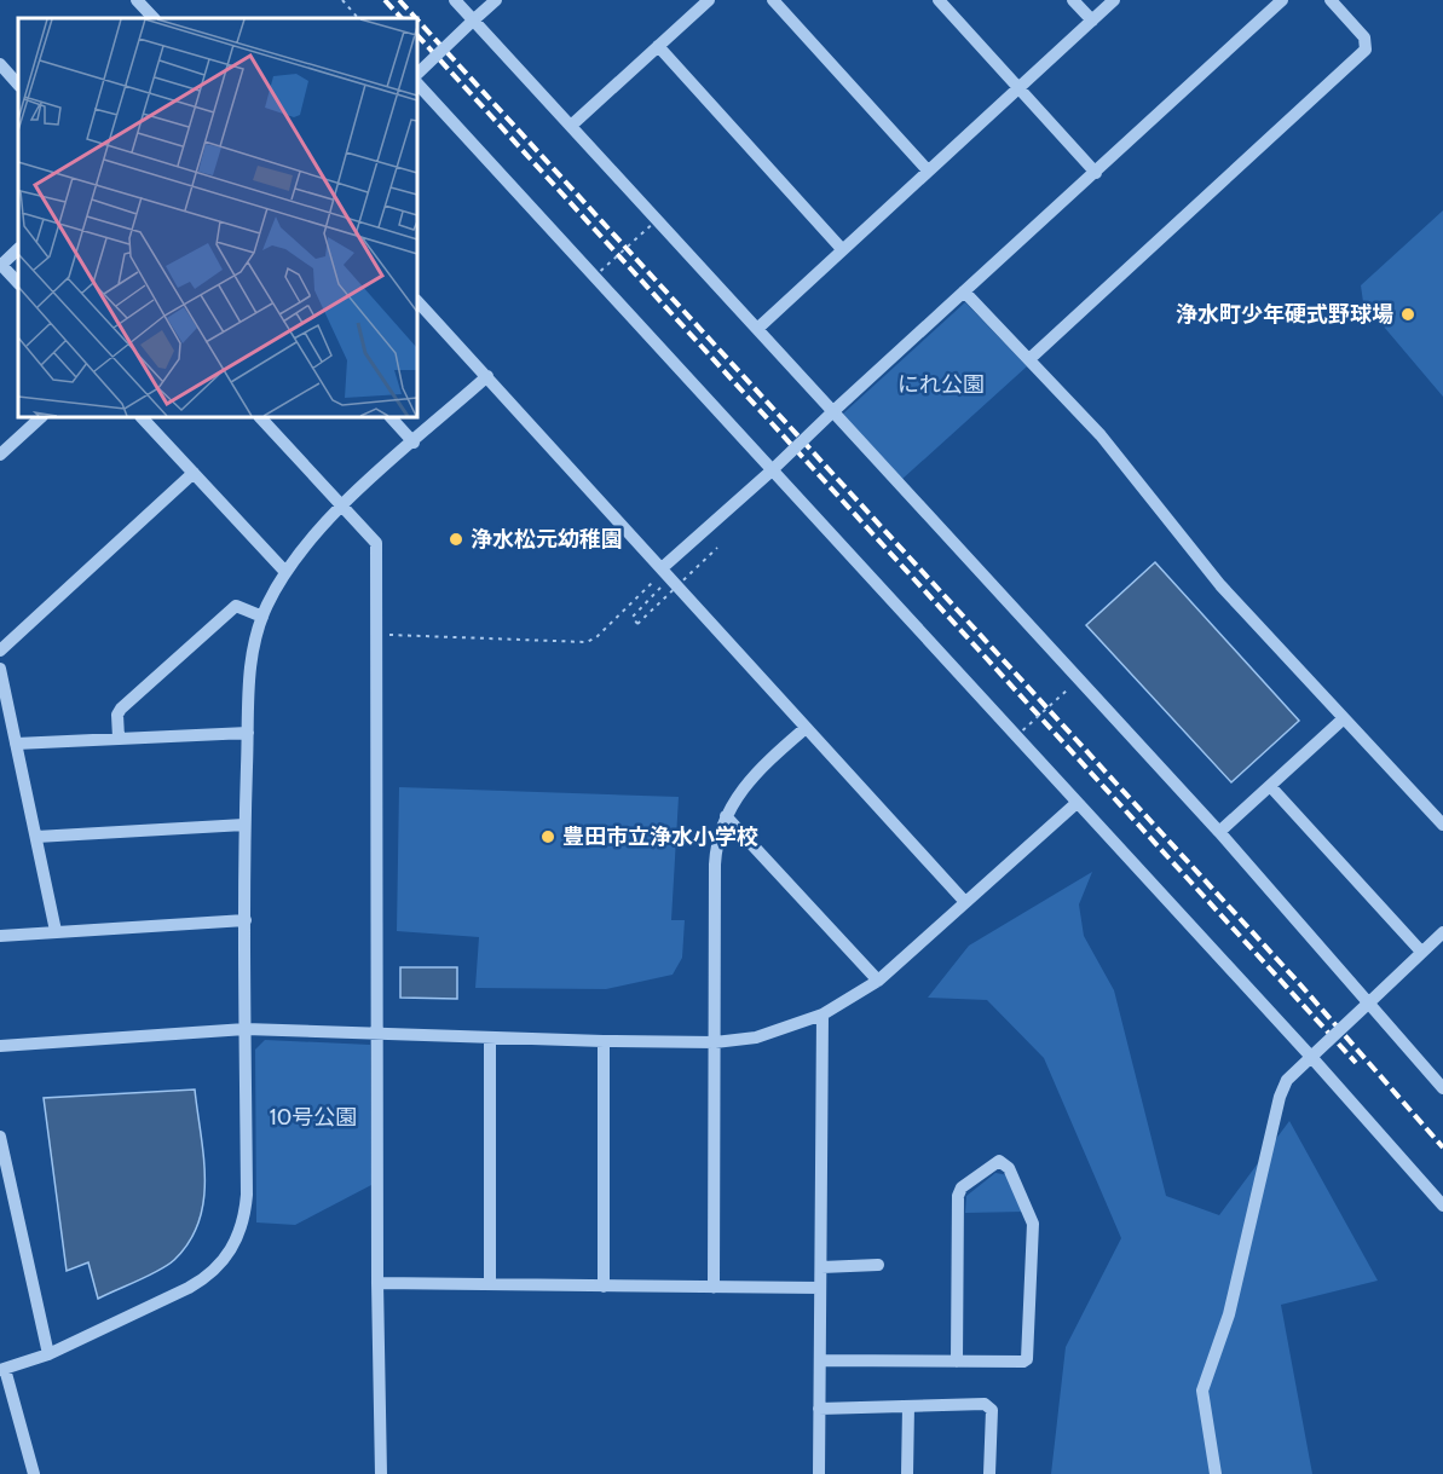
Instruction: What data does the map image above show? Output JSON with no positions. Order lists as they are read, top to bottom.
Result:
{
  "parks": ["にれ公園", "10号公園"],
  "places": ["浄水町少年硬式野球場", "浄水松元幼稚園", "豊田市立浄水小学校"]
}
